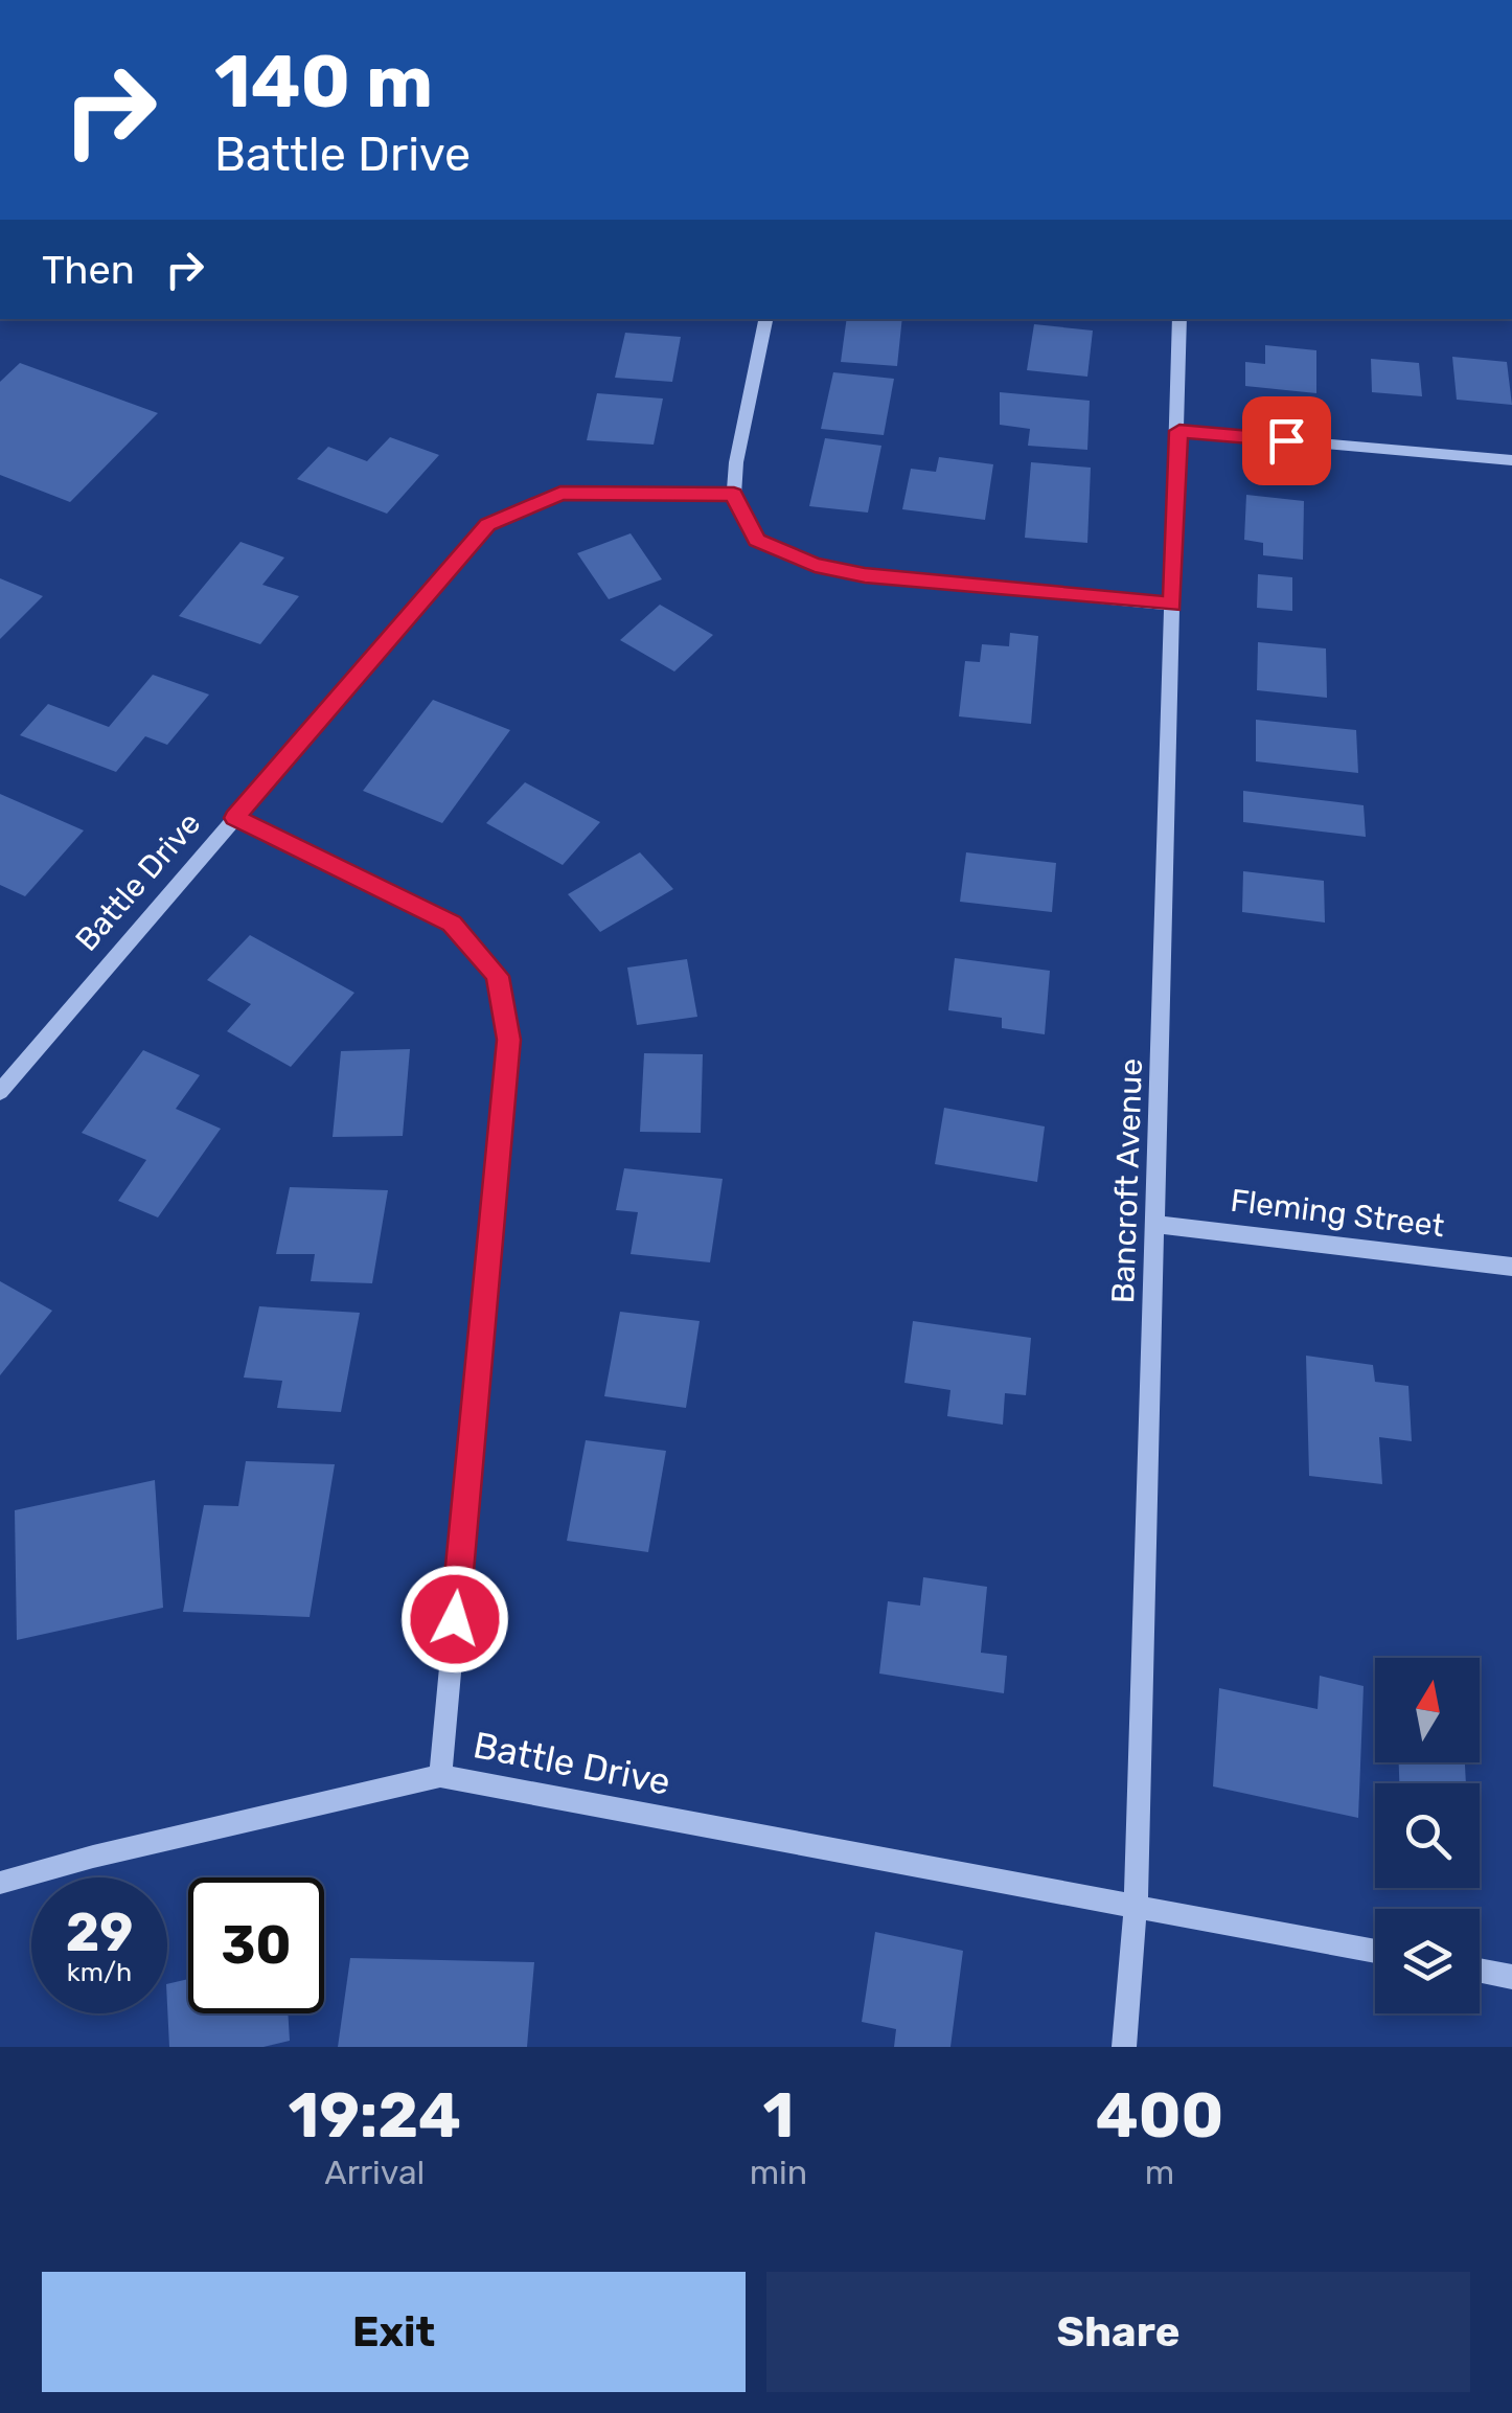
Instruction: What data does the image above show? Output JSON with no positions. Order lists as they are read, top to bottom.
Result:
{
  "streets": {
    "street": ["Battle Drive", "Bancroft Avenue", "Fleming Street"]
  },
  "crossings": [
    ["Battle Drive", "Bancroft Avenue"],
    ["Bancroft Avenue", "Fleming Street"]
  ],
  "north": "top",
  "page": {
    "turn": ["140 m", "Battle Drive"],
    "then": "Then",
    "speed": "29 km/h",
    "limit": "30",
    "eta": [
      "19:24",
      "Arrival",
      "1",
      "min",
      "400",
      "m"
    ],
    "buttons": ["Exit", "Share"]
  }
}
